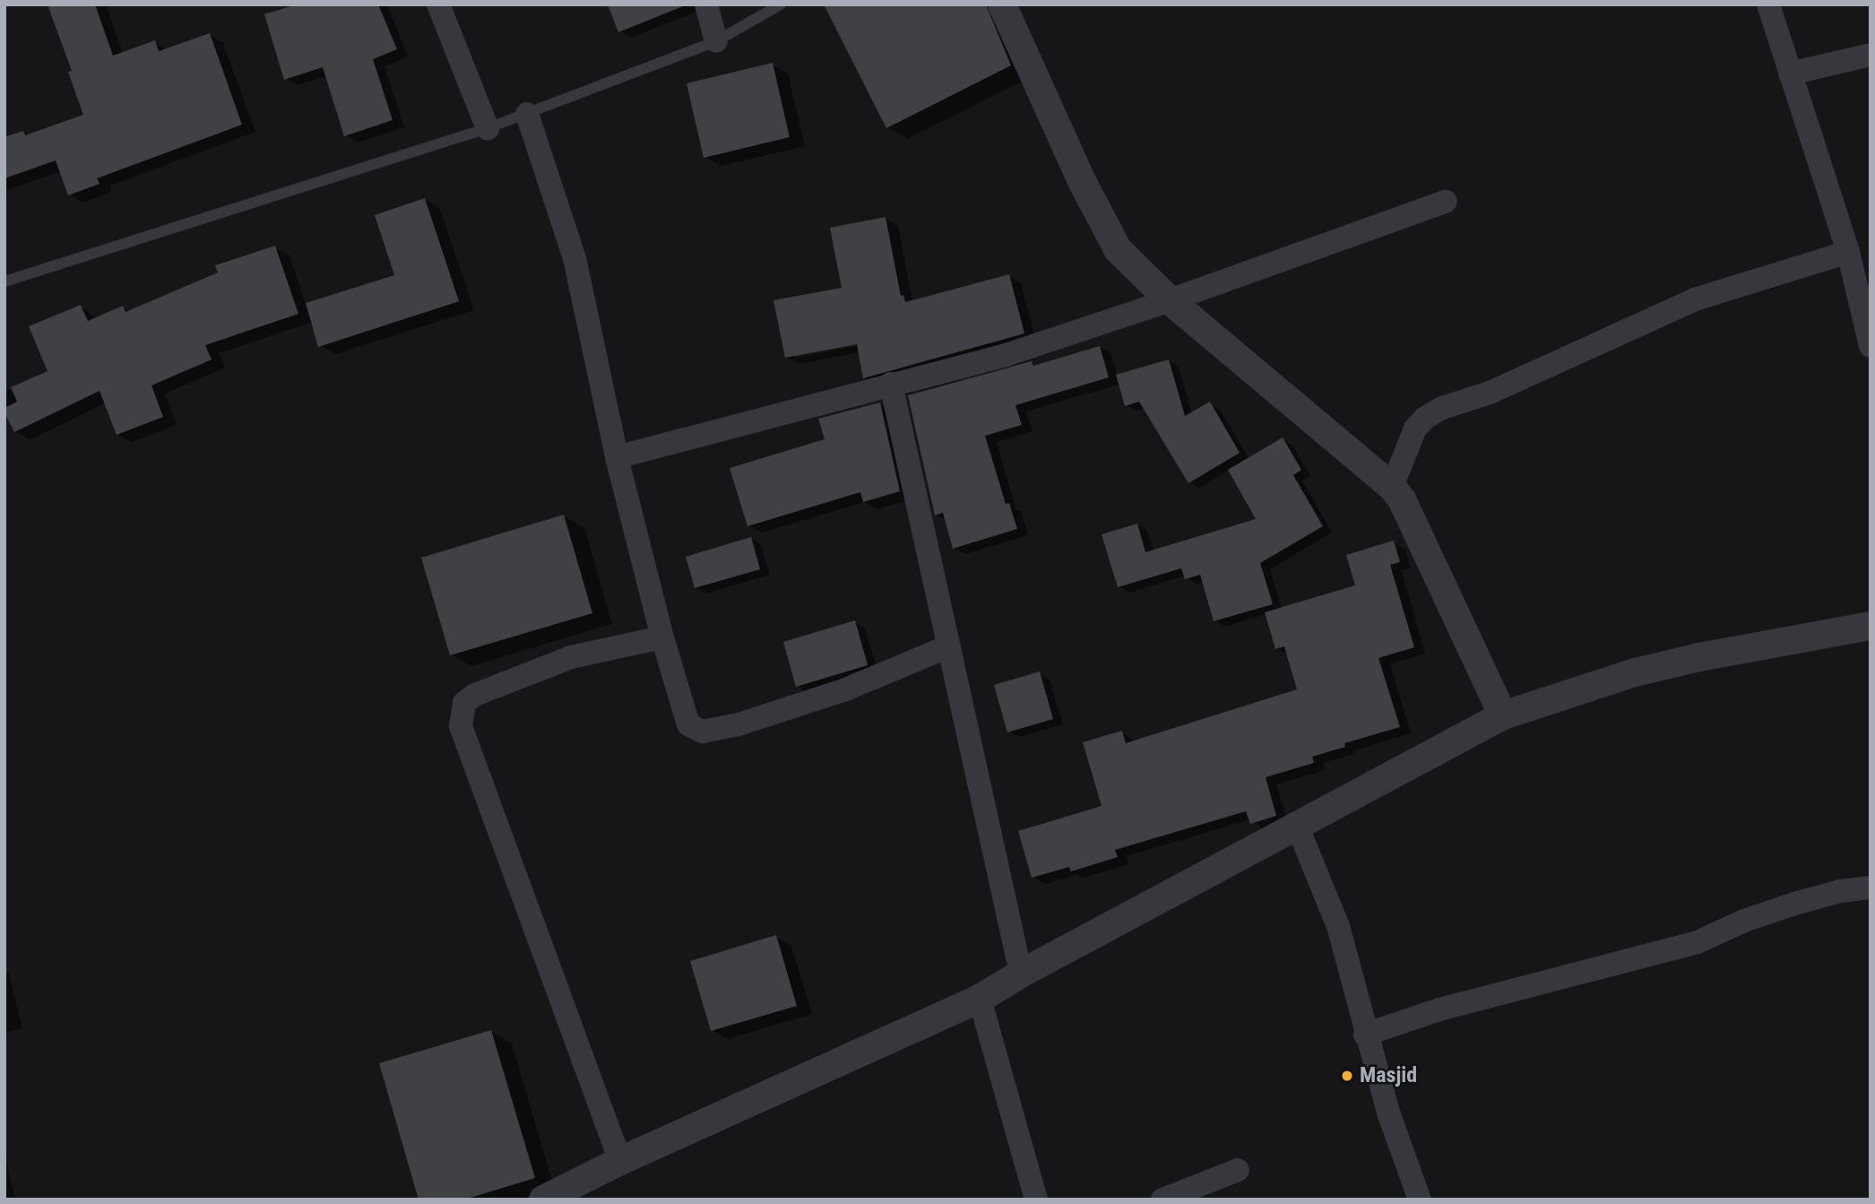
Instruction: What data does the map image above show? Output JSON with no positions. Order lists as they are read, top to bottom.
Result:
{
  "places": ["Masjid"]
}
